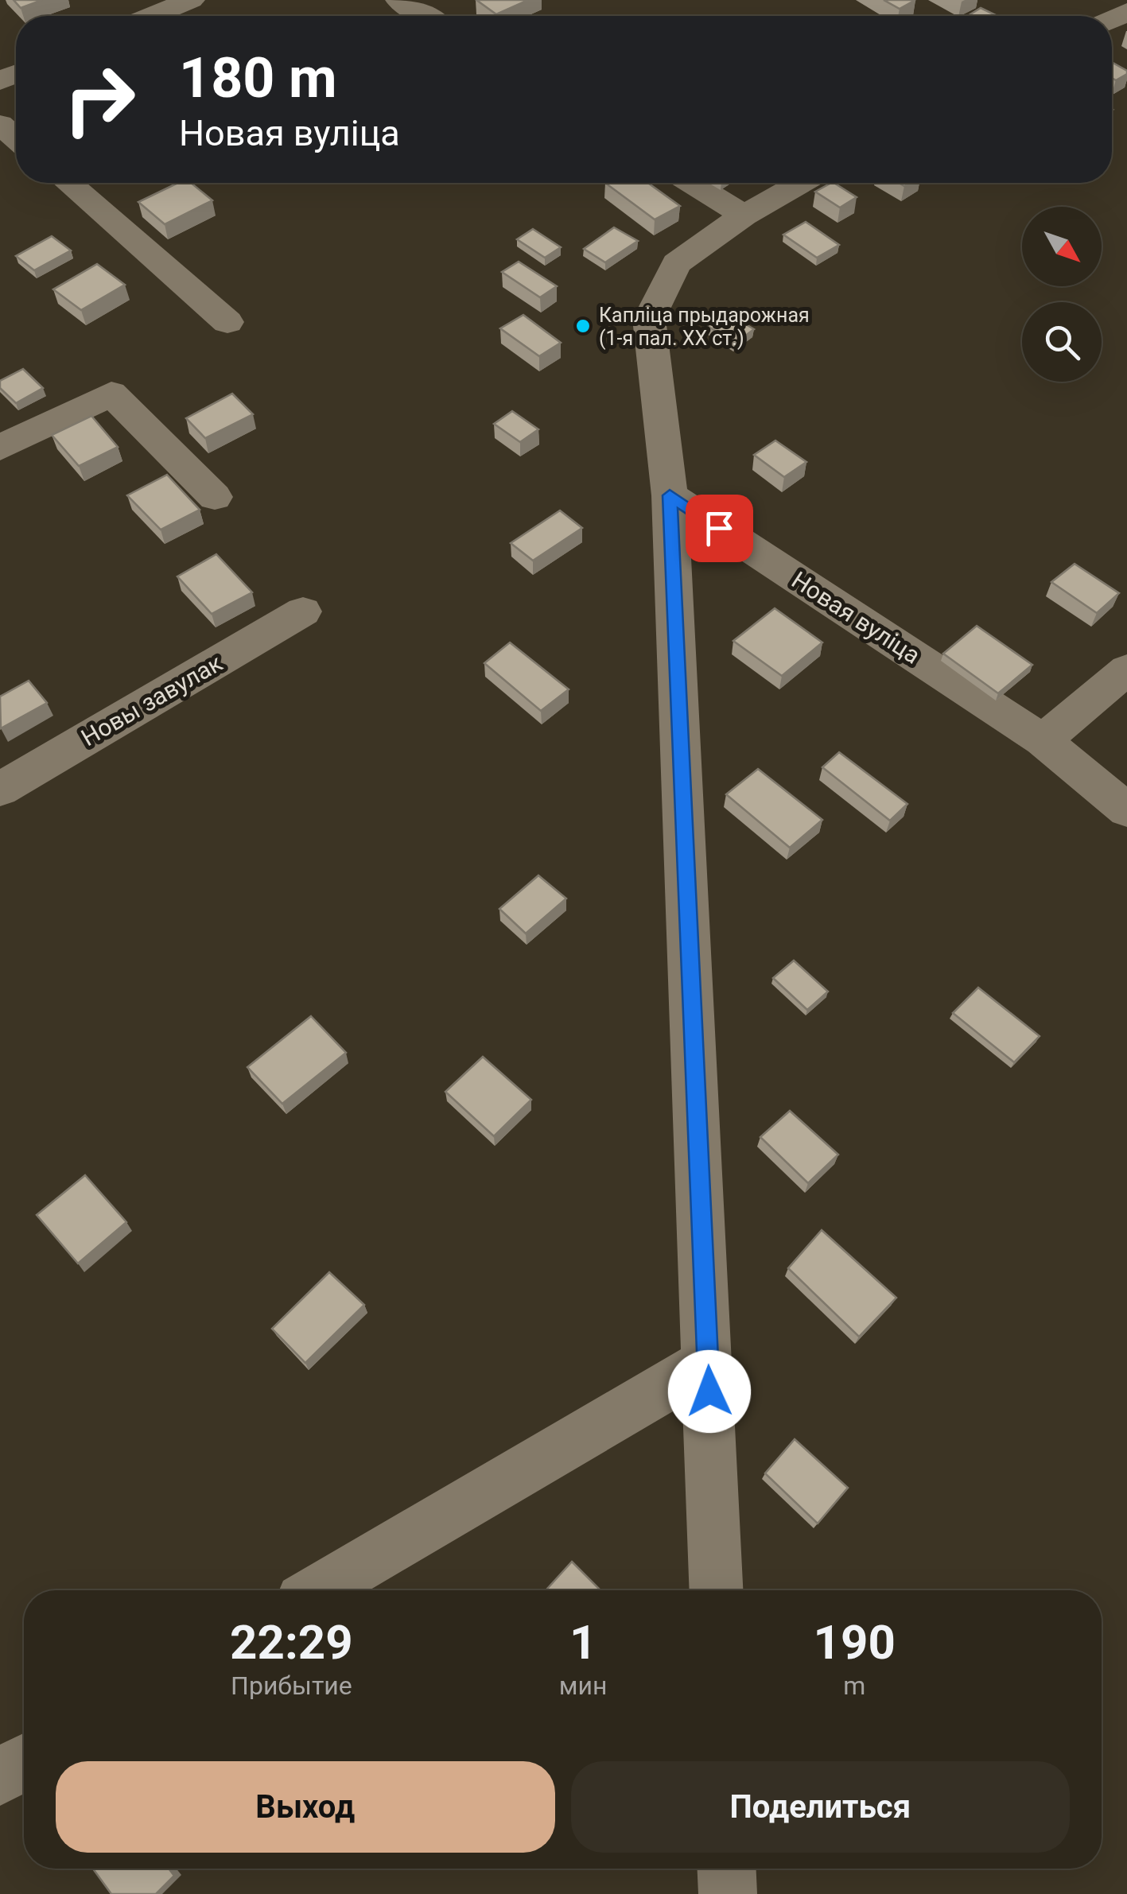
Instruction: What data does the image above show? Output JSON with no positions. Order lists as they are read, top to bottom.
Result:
{
  "streets": {
    "street": ["Новая вуліца", "Новы завулак"]
  },
  "places": ["Капліца прыдарожная (1-я пал. XX ст.)"],
  "north": "bottom right",
  "page": {
    "turn": ["180 m", "Новая вуліца"],
    "eta": [
      "22:29",
      "Прибытие",
      "1",
      "мин",
      "190",
      "m"
    ],
    "buttons": ["Выход", "Поделиться"]
  }
}
